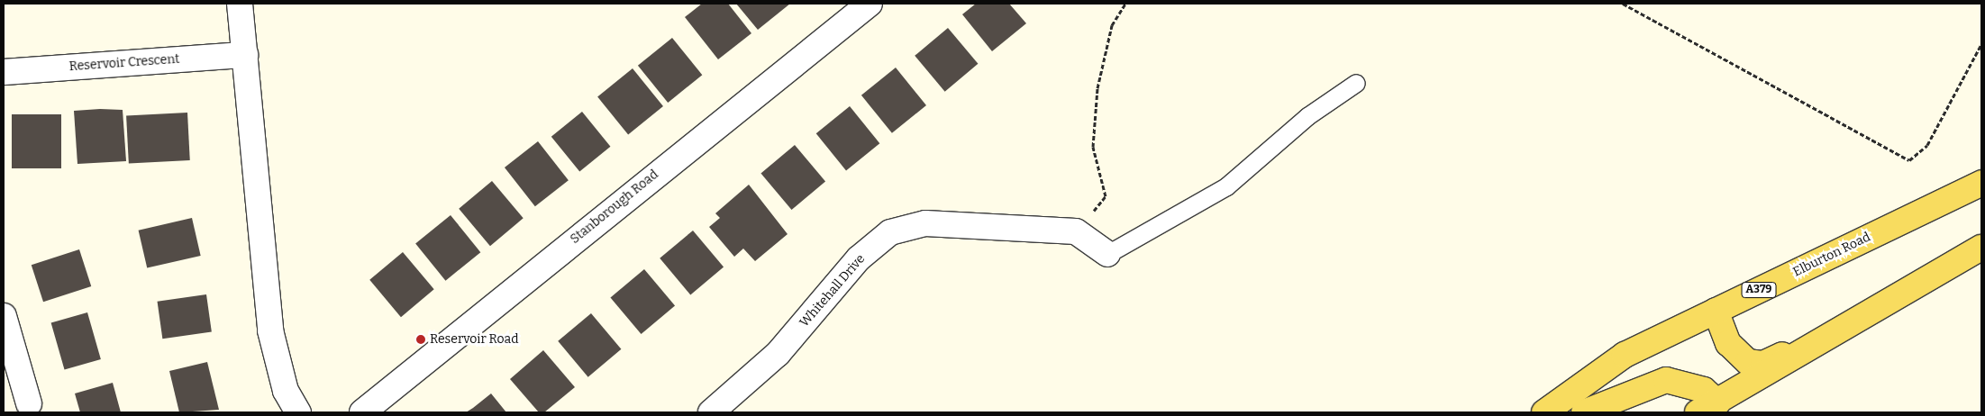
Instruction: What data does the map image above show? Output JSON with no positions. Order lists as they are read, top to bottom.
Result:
{
  "streets": {
    "main road": ["Elburton Road", "A379"],
    "street": ["Reservoir Crescent", "Stanborough Road", "Whitehall Drive"]
  },
  "places": ["Reservoir Road"]
}
